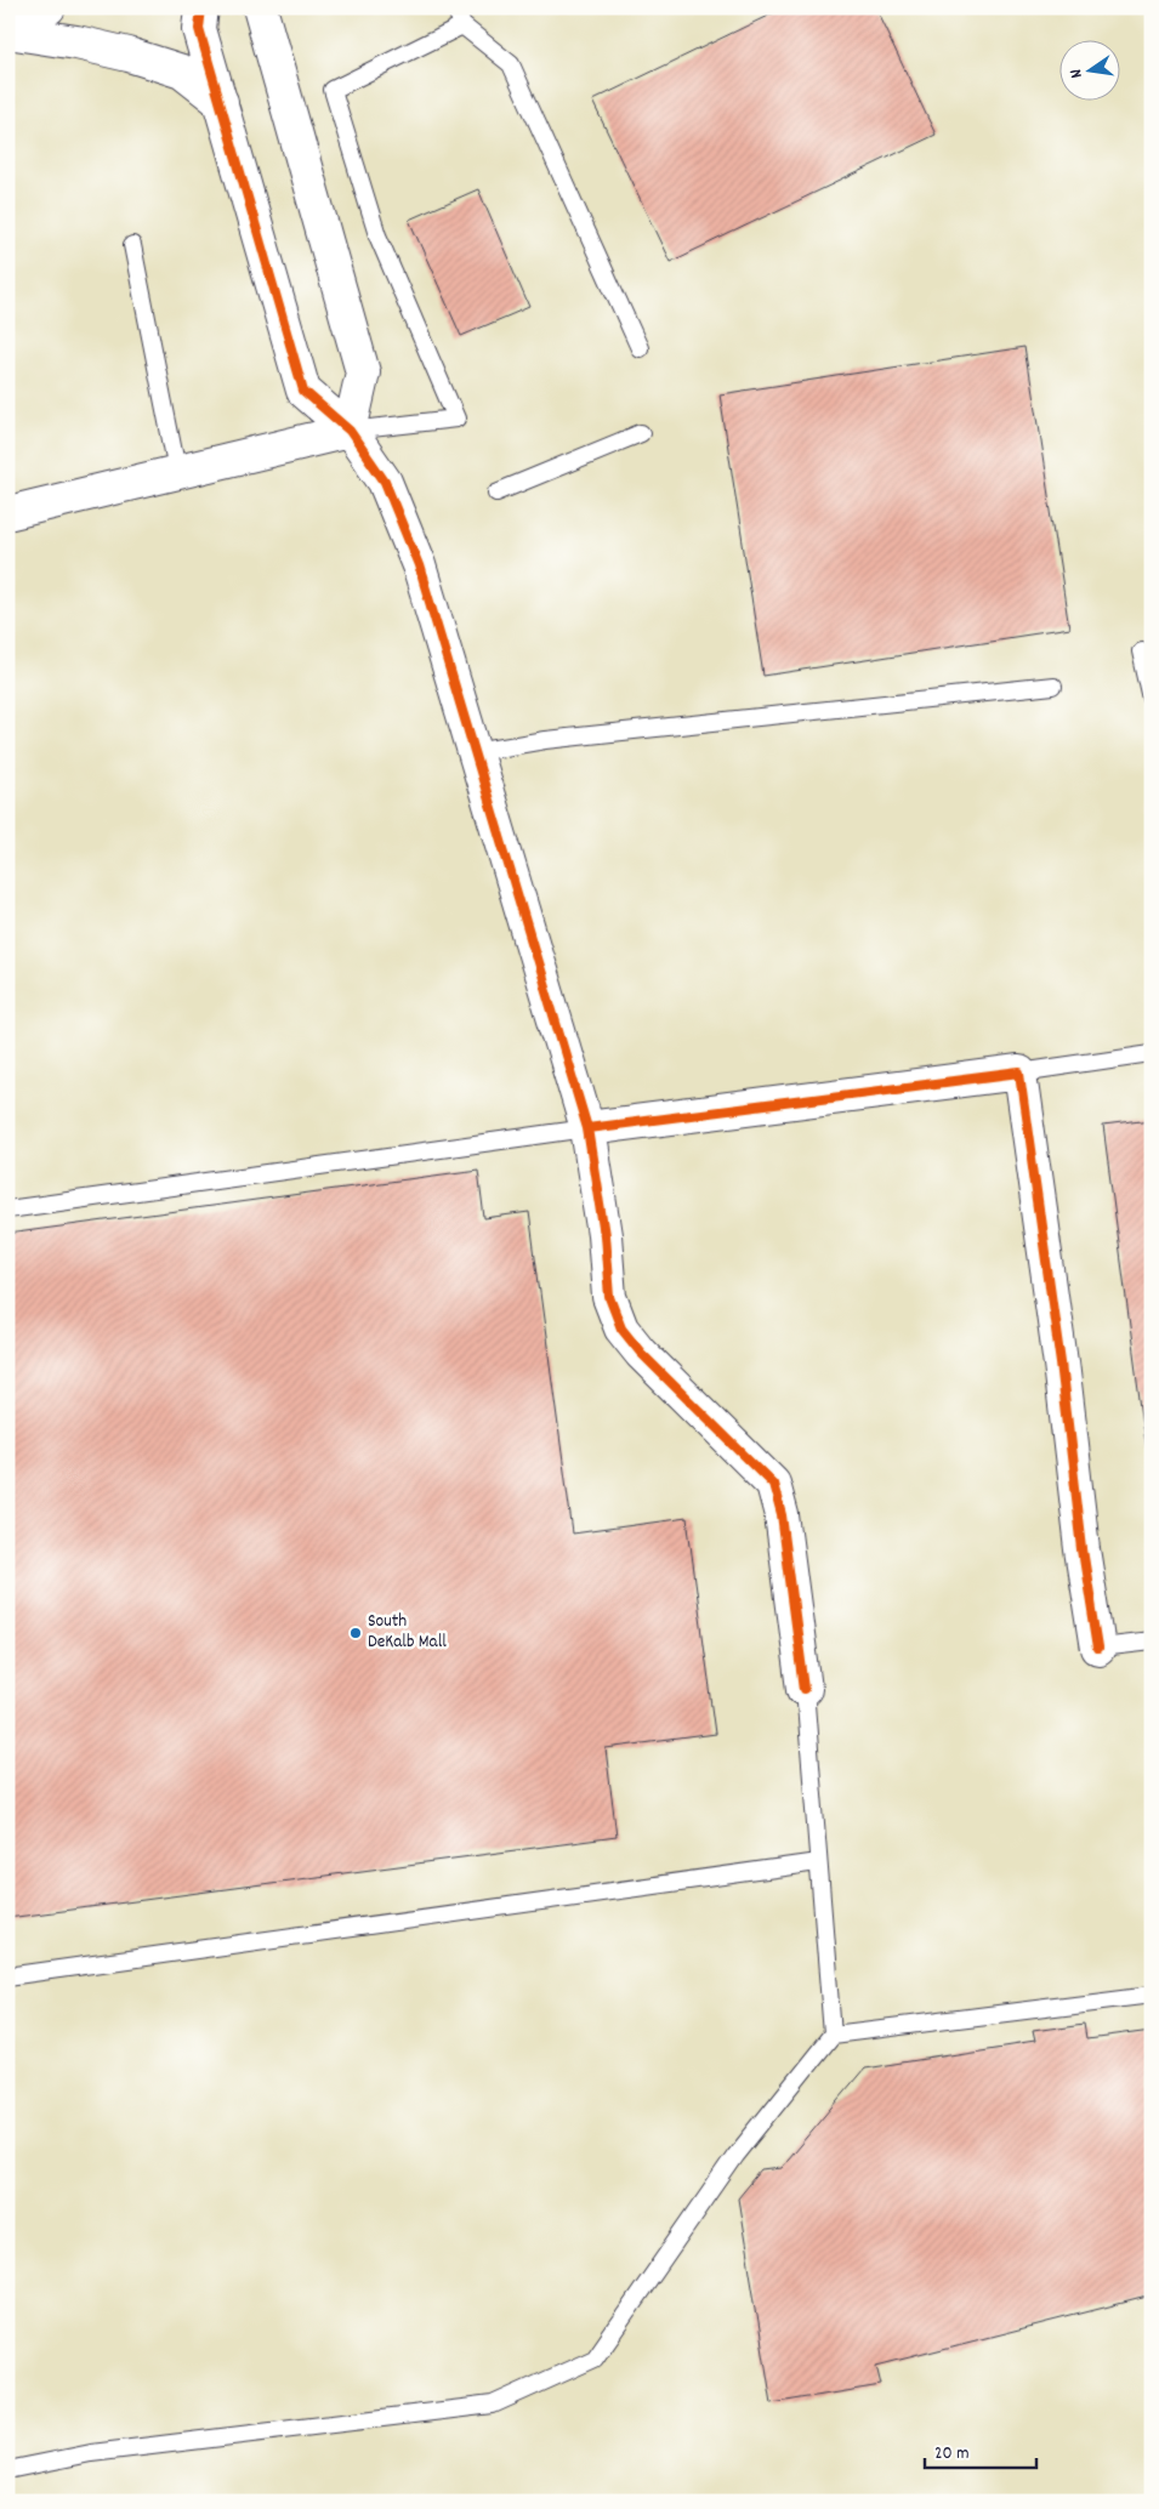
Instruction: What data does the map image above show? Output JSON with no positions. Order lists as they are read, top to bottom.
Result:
{
  "places": ["South DeKalb Mall"],
  "scale_bar": "20 m",
  "north": "left"
}
